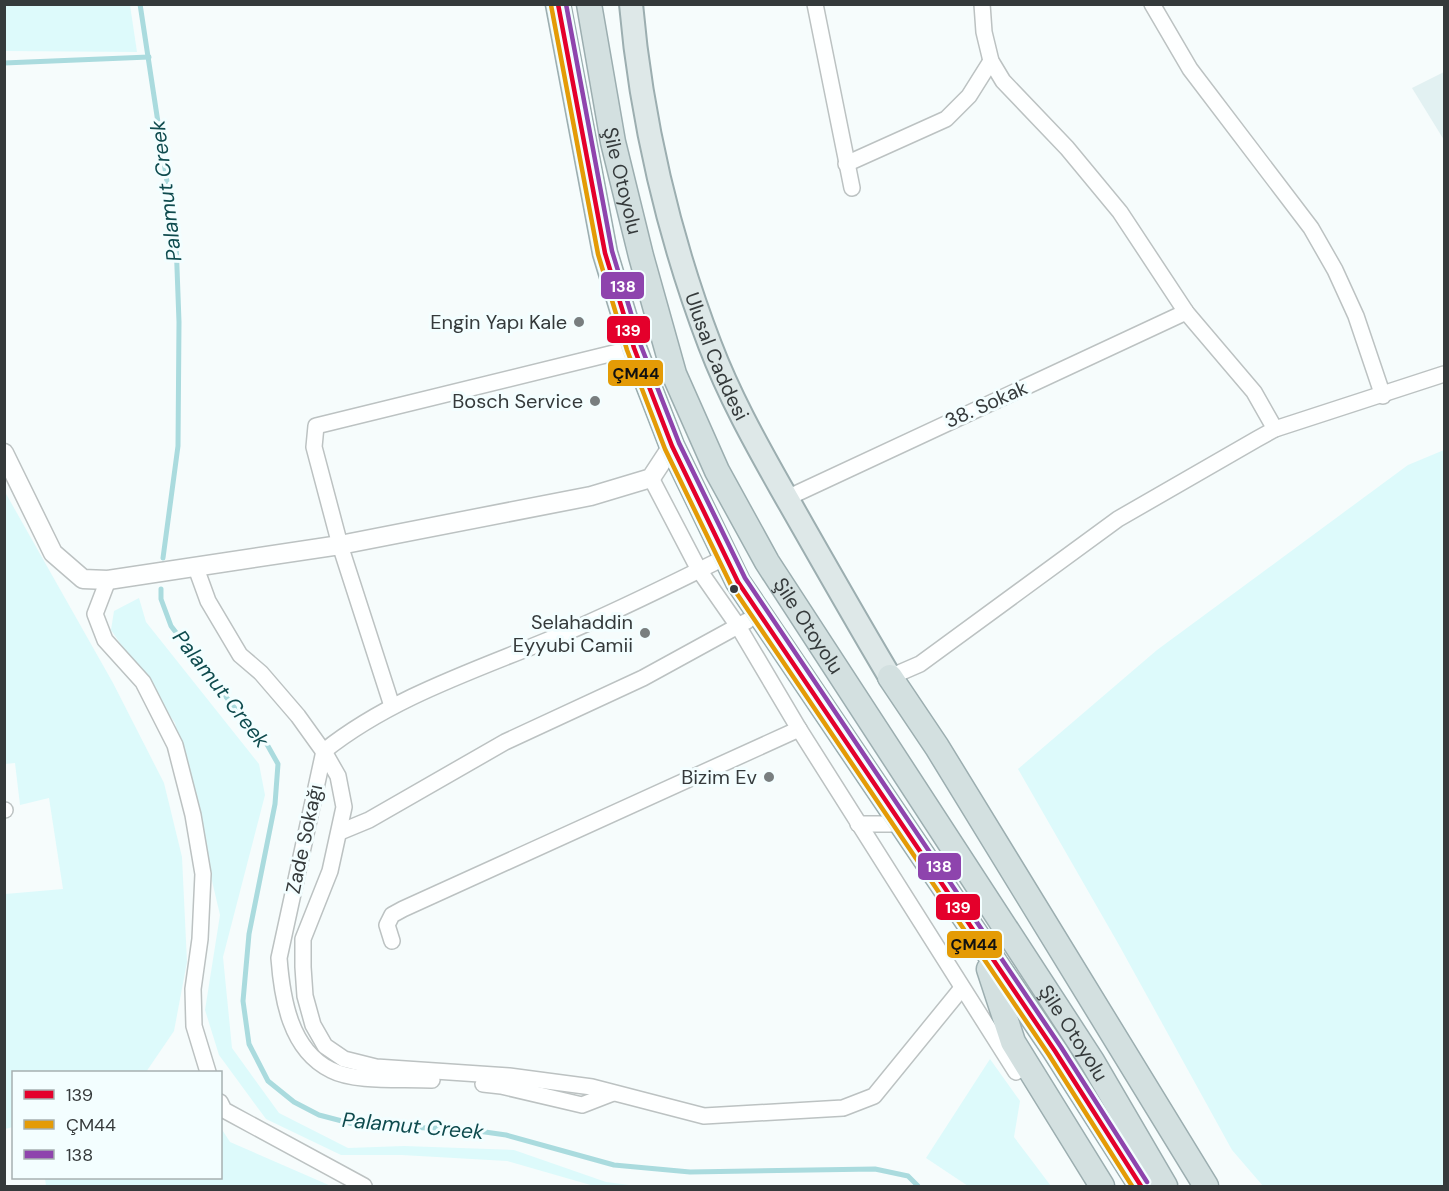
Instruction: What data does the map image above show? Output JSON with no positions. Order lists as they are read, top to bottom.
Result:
{
  "streets": {
    "highway": ["Şile Otoyolu"],
    "main road": ["Ulusal Caddesi"],
    "street": ["38. Sokak", "Zade Sokağı"]
  },
  "crossings": [
    ["Ulusal Caddesi", "38. Sokak"]
  ],
  "water": ["Palamut Creek"],
  "places": [
    "Engin Yapı Kale",
    "Bosch Service",
    "Selahaddin Eyyubi Camii",
    "Bizim Ev"
  ],
  "lines": ["transit line 139", "transit line 138", "transit line ÇM44"],
  "legend": ["139", "ÇM44", "138"]
}
